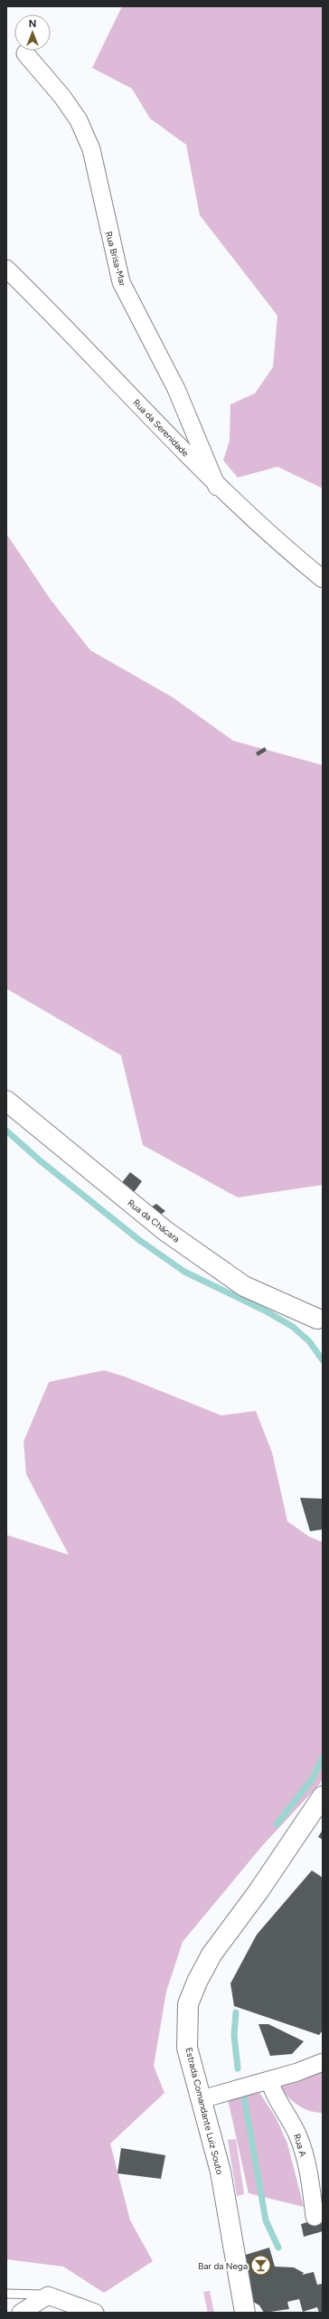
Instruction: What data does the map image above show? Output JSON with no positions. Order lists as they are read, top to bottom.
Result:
{
  "streets": {
    "street": [
      "Rua Brisa-Mar",
      "Rua da Serenidade",
      "Rua da Chácara",
      "Estrada Comandante Luiz Souto",
      "Rua A"
    ]
  },
  "crossings": [
    ["Rua Brisa-Mar", "Rua da Serenidade"]
  ],
  "places": {
    "bar": ["Bar da Nega"]
  },
  "north": "top"
}
